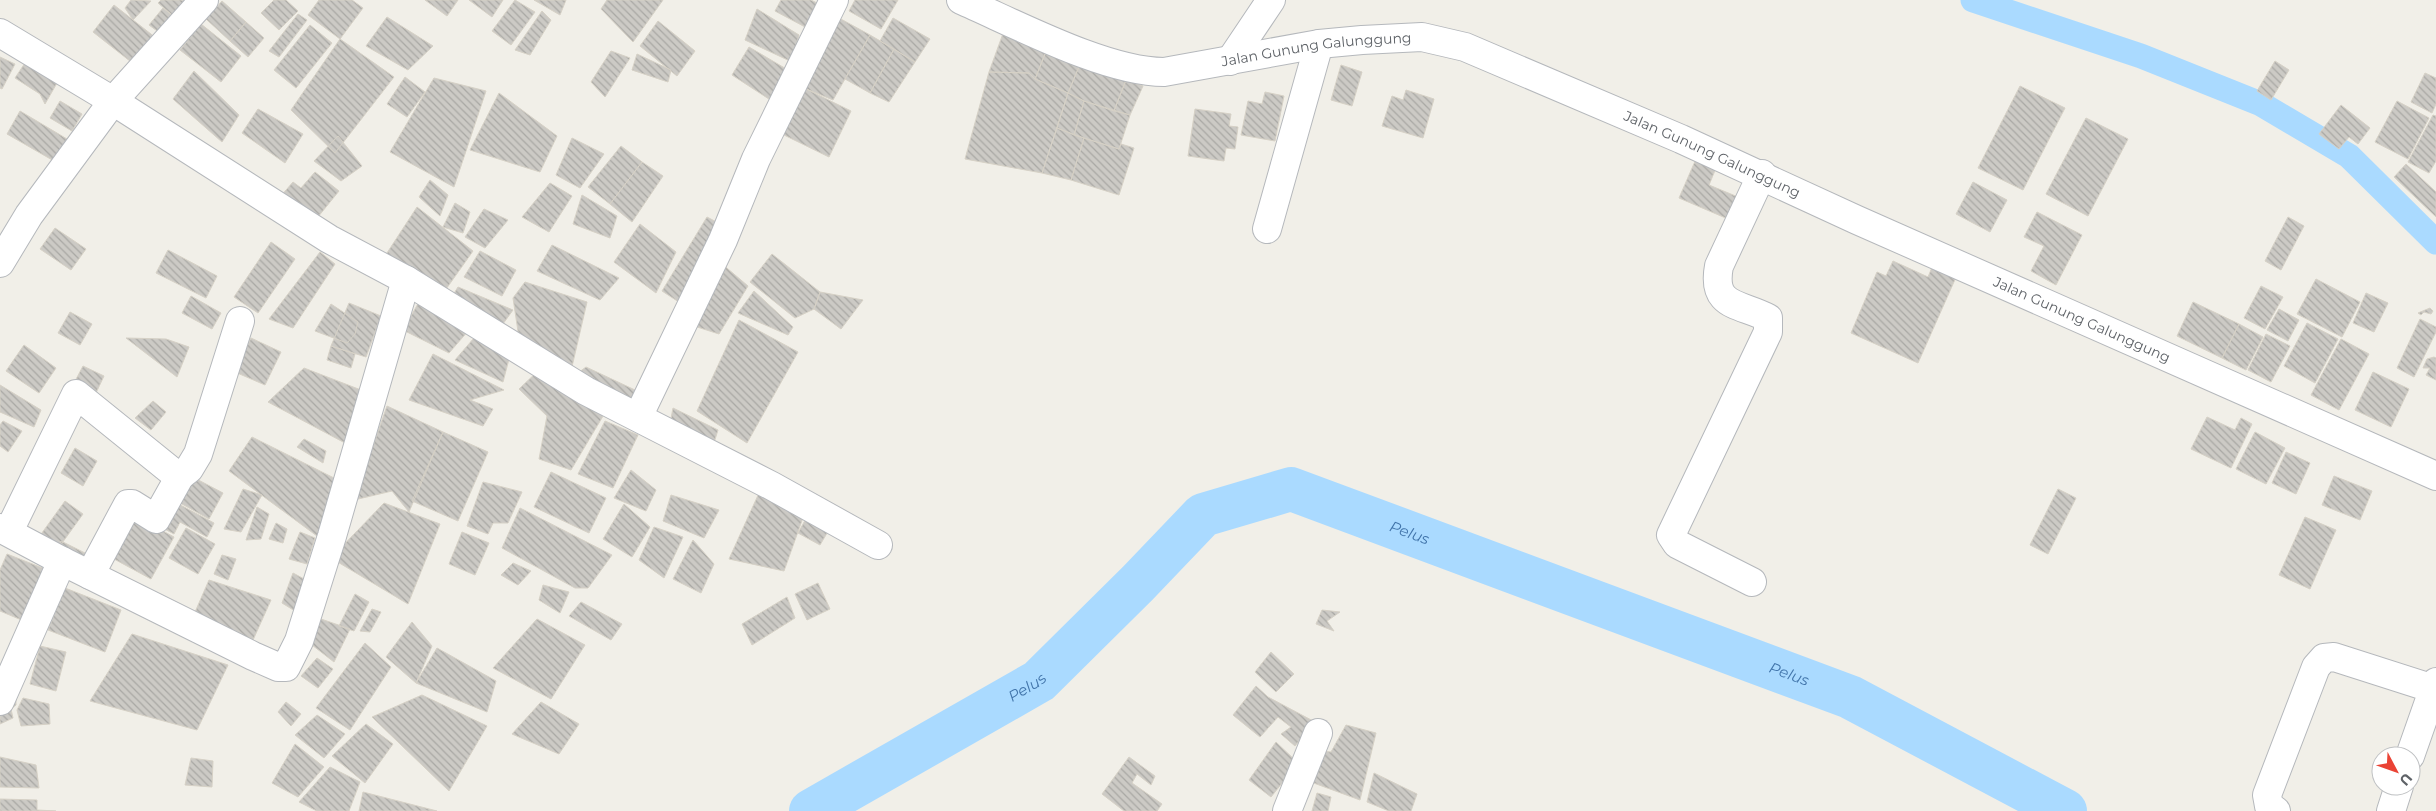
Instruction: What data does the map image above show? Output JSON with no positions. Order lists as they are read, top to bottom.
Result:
{
  "streets": {
    "street": ["Jalan Gunung Galunggung"]
  },
  "water": ["Pelus"],
  "north": "bottom right"
}
